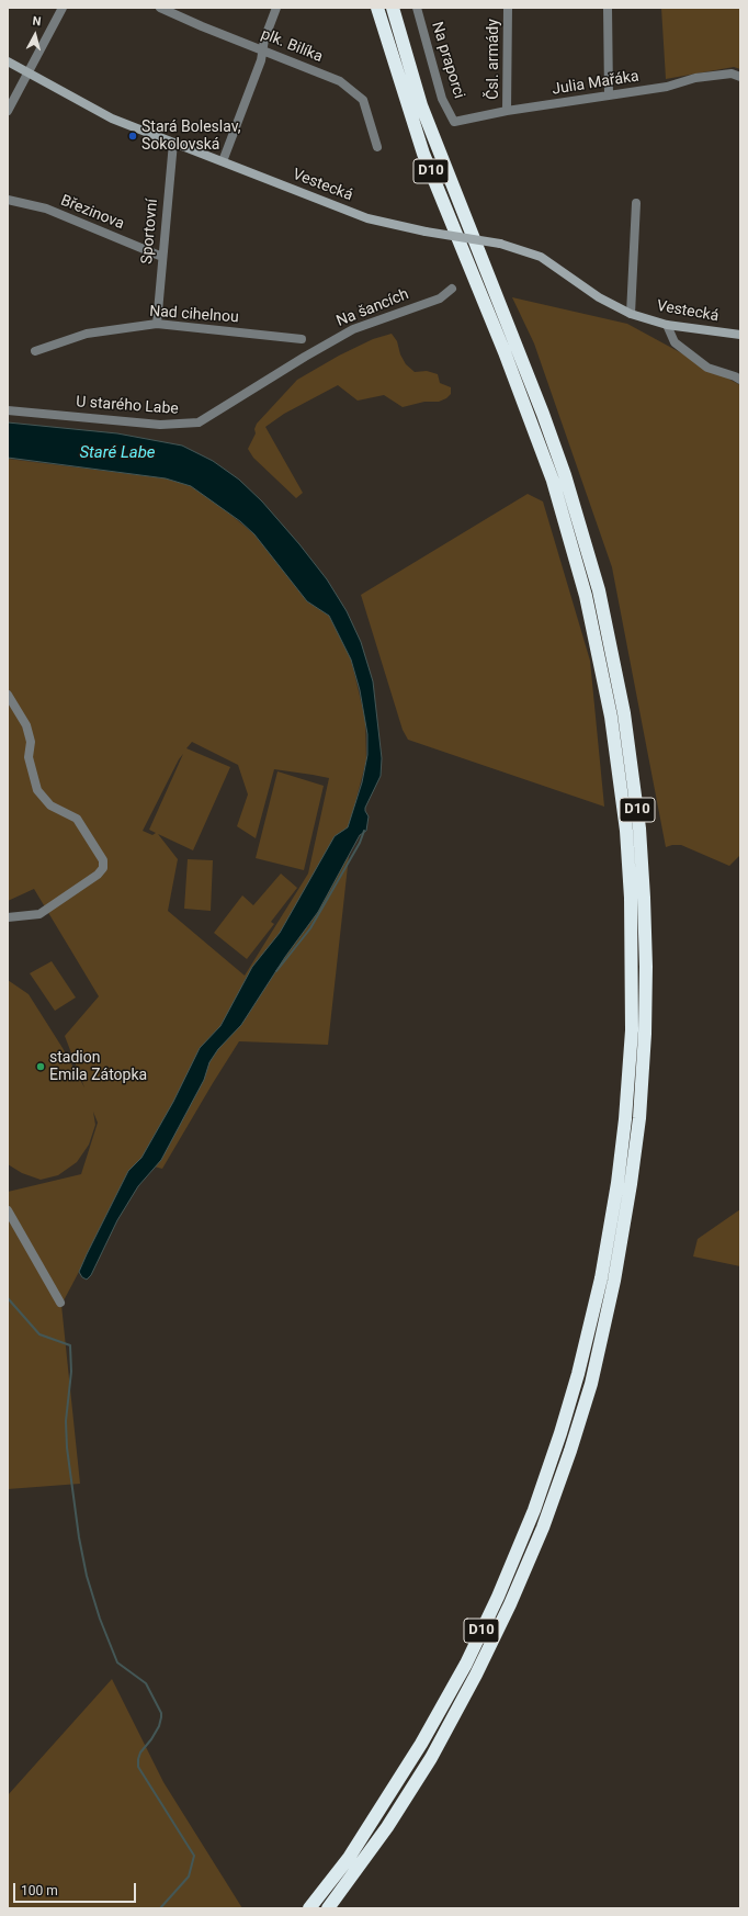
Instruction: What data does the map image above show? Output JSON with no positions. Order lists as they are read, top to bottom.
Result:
{
  "streets": {
    "highway": ["D10"],
    "street": [
      "plk. Bilíka",
      "Čsl. armády",
      "Na praporci",
      "Julia Mařáka",
      "Vestecká",
      "Březinova",
      "Sportovní",
      "Na šancích",
      "Nad cihelnou",
      "U starého Labe"
    ]
  },
  "crossings": [
    ["Čsl. armády", "Julia Mařáka"],
    ["Na praporci", "Julia Mařáka"],
    ["Vestecká", "Sportovní"],
    ["Březinova", "Sportovní"],
    ["Sportovní", "Nad cihelnou"],
    ["Na šancích", "U starého Labe"]
  ],
  "water": ["Staré Labe"],
  "places": ["Stará Boleslav, Sokolovská", "stadion Emila Zátopka"],
  "scale_bar": "100 m",
  "north": "top"
}
